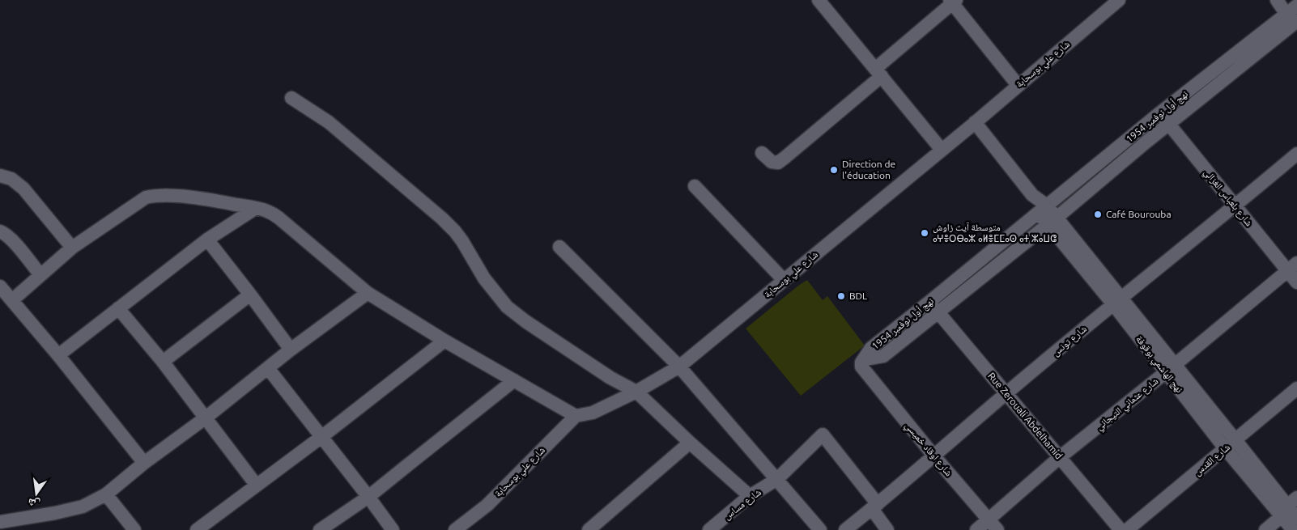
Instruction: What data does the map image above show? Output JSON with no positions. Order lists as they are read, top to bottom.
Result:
{
  "streets": {
    "street": [
      "شارع علي بوسحابة",
      "نهج أول نوفمبر 1954",
      "شارع بلعباس الغزالي",
      "شارع تونس",
      "نهج الهاشمي بوقوفة",
      "شارع عثماني التيجاني",
      "Rue Zerouali Abdelhamid",
      "شارع اوقاد خميسي",
      "شارع القدس",
      "شارع مساس"
    ]
  },
  "crossings": [
    ["شارع علي بوسحابة", "نهج الهاشمي بوقوفة"],
    ["نهج أول نوفمبر 1954", "شارع بلعباس الغزالي"],
    ["نهج أول نوفمبر 1954", "نهج الهاشمي بوقوفة"],
    ["نهج أول نوفمبر 1954", "Rue Zerouali Abdelhamid"],
    ["نهج أول نوفمبر 1954", "شارع اوقاد خميسي"],
    ["شارع بلعباس الغزالي", "شارع تونس"],
    ["شارع بلعباس الغزالي", "شارع عثماني التيجاني"],
    ["شارع تونس", "نهج الهاشمي بوقوفة"],
    ["شارع تونس", "Rue Zerouali Abdelhamid"],
    ["شارع تونس", "شارع اوقاد خميسي"],
    ["شارع تونس", "شارع مساس"],
    ["نهج الهاشمي بوقوفة", "شارع عثماني التيجاني"],
    ["نهج الهاشمي بوقوفة", "شارع القدس"],
    ["شارع عثماني التيجاني", "Rue Zerouali Abdelhamid"],
    ["شارع عثماني التيجاني", "شارع اوقاد خميسي"]
  ],
  "places": [
    "Direction de l'éducation",
    "Café Bourouba",
    "متوسطة آيت زاوش ⴰⵖⴻⵔⴱⴰⵣ ⴰⵍⴻⵎⵎⴰⵙ ⴰⵜ ⵣⴰⵡⵛ",
    "BDL"
  ],
  "north": "bottom"
}
